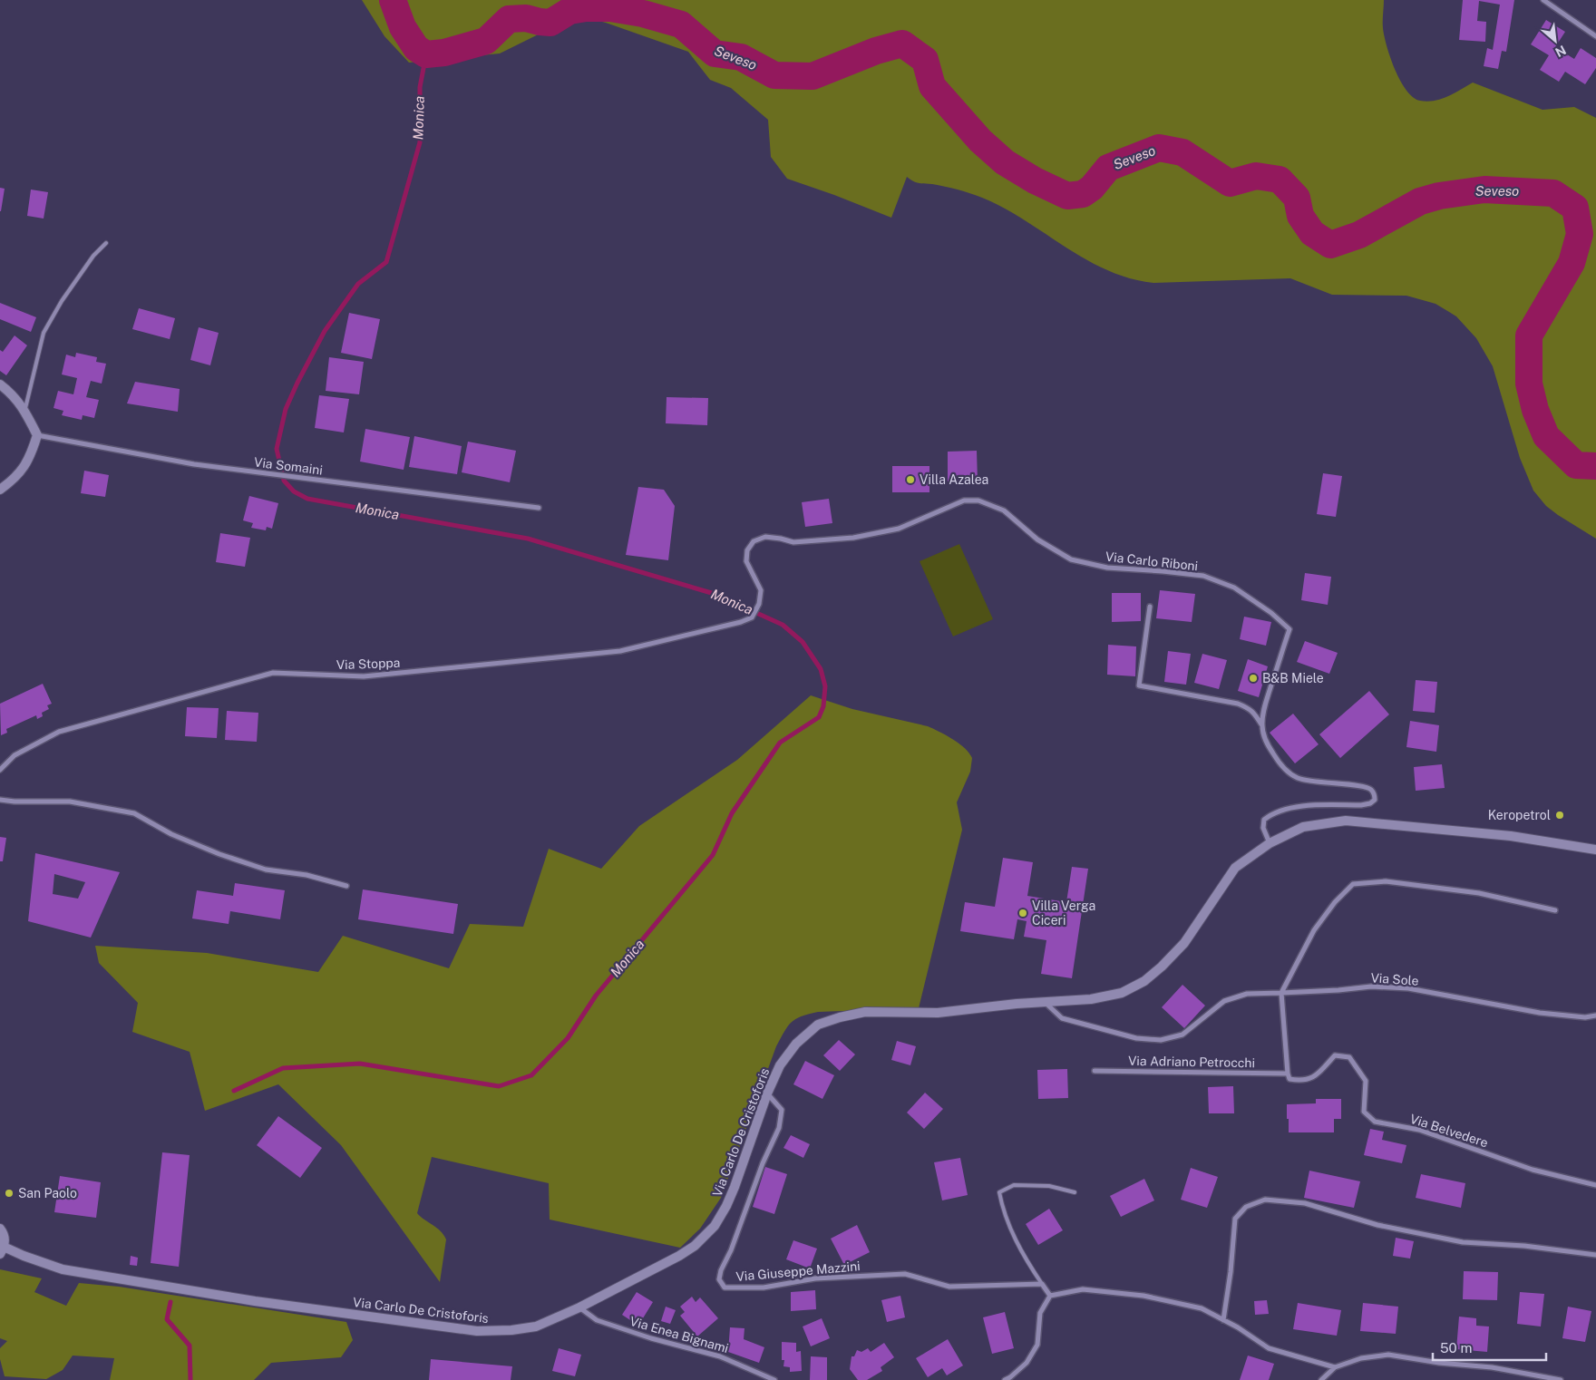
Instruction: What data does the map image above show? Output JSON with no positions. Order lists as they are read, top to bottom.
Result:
{
  "streets": {
    "main road": ["Via Carlo De Cristoforis"],
    "street": [
      "Via Somaini",
      "Via Carlo Riboni",
      "Via Stoppa",
      "Via Sole",
      "Via Adriano Petrocchi",
      "Via Belvedere",
      "Via Giuseppe Mazzini",
      "Via Enea Bignami"
    ]
  },
  "crossings": [
    ["Via Carlo Riboni", "Via Stoppa"],
    ["Via Adriano Petrocchi", "Via Belvedere"],
    ["Via Carlo De Cristoforis", "Via Giuseppe Mazzini"],
    ["Via Carlo De Cristoforis", "Via Enea Bignami"]
  ],
  "water": ["Seveso", "Monica"],
  "places": [
    "Villa Azalea",
    "B&B Miele",
    "Keropetrol",
    "Villa Verga Ciceri",
    "San Paolo"
  ],
  "scale_bar": "50 m",
  "north": "bottom right"
}
